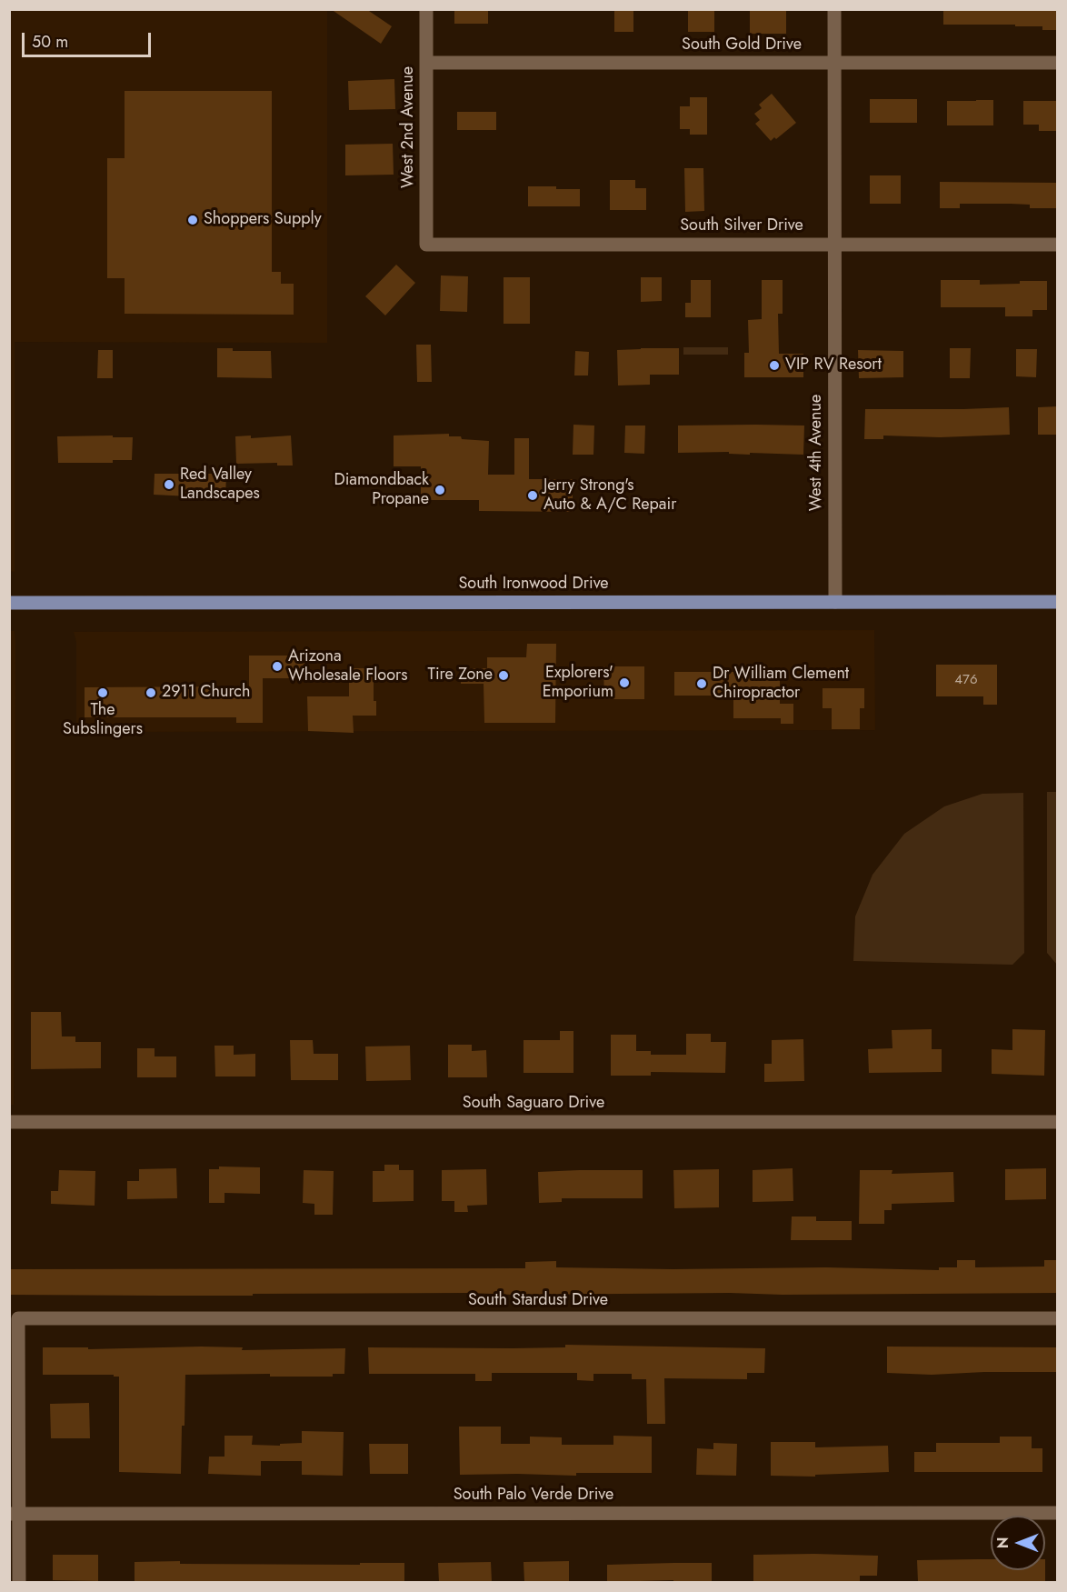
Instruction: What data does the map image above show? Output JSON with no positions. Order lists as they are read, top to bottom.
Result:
{
  "streets": {
    "main road": ["South Ironwood Drive"],
    "street": [
      "South Gold Drive",
      "West 2nd Avenue",
      "South Silver Drive",
      "West 4th Avenue",
      "South Saguaro Drive",
      "South Stardust Drive",
      "South Palo Verde Drive"
    ]
  },
  "crossings": [
    ["South Gold Drive", "West 2nd Avenue"],
    ["South Gold Drive", "West 4th Avenue"],
    ["West 2nd Avenue", "South Silver Drive"],
    ["South Silver Drive", "West 4th Avenue"],
    ["West 4th Avenue", "South Ironwood Drive"],
    ["South Stardust Drive", "South Palo Verde Drive"]
  ],
  "places": [
    "Shoppers Supply",
    "VIP RV Resort",
    "Red Valley Landscapes",
    "Diamondback Propane",
    "Jerry Strong's Auto & A/C Repair",
    "Arizona Wholesale Floors",
    "Tire Zone",
    "Explorers' Emporium",
    "Dr William Clement Chiropractor",
    "The Subslingers",
    "2911 Church"
  ],
  "house_numbers": ["476"],
  "scale_bar": "50 m",
  "north": "left"
}
